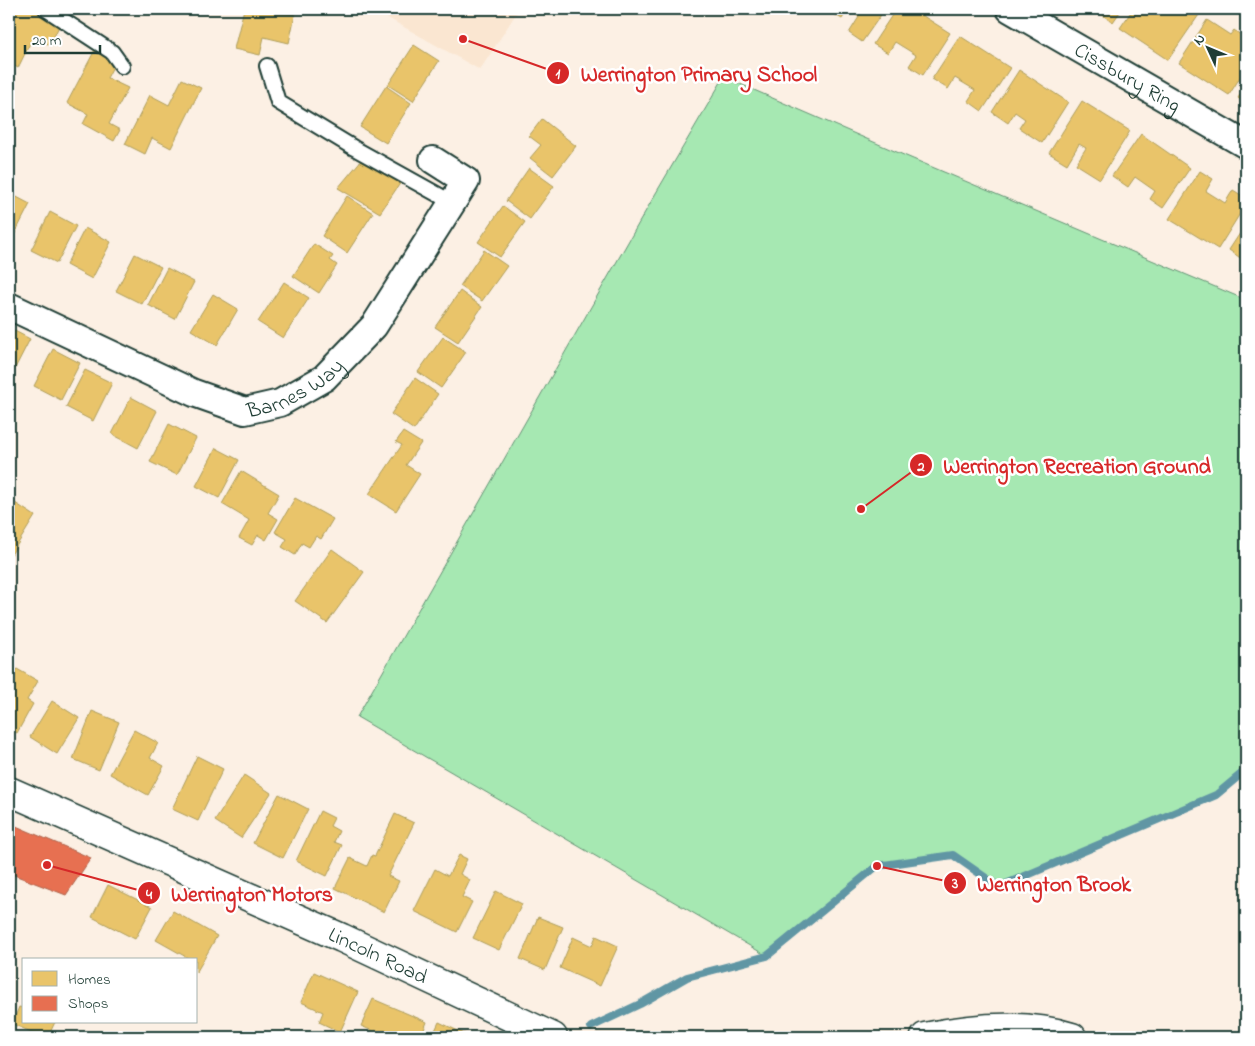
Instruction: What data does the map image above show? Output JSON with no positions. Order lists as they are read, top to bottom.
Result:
{
  "streets": {
    "street": ["Cissbury Ring", "Barnes Way", "Lincoln Road"]
  },
  "places": [
    "Werrington Primary School",
    "Werrington Recreation Ground",
    "Werrington Motors",
    "Werrington Brook"
  ],
  "legend": ["Homes", "Shops"],
  "scale_bar": "20 m",
  "north": "top left"
}
